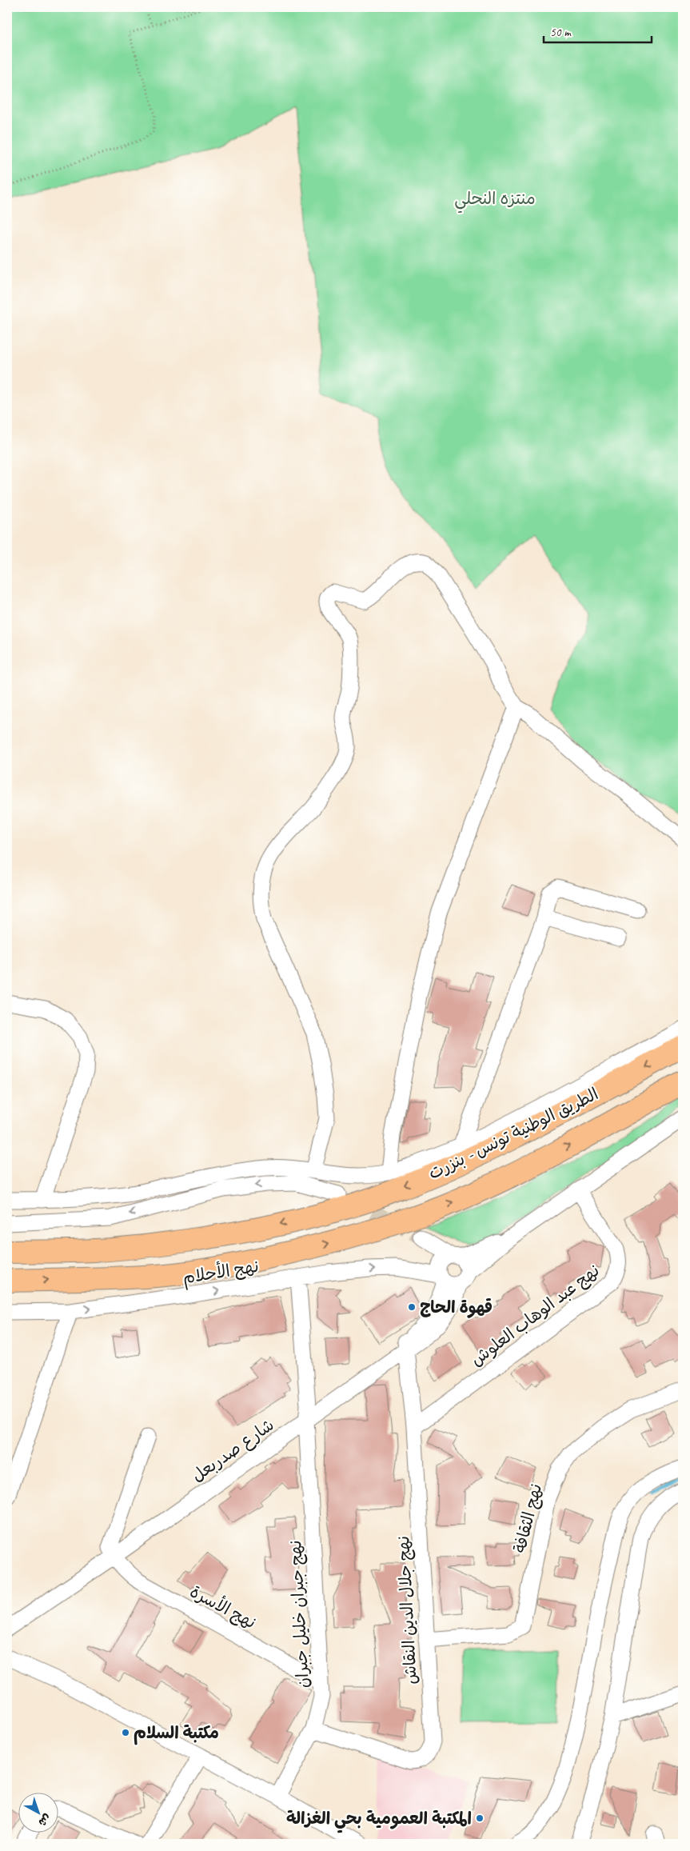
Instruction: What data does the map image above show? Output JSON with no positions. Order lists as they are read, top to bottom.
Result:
{
  "streets": {
    "highway": ["الطريق الوطنية تونس - بنزرت"],
    "street": [
      "نهج الأحلام",
      "نهج عبد الوهاب العلوش",
      "شارع صدربعل",
      "نهج الثقافة",
      "نهج الأسرة",
      "نهج جلال الدين النقاش",
      "نهج جبران خليل جبران"
    ]
  },
  "crossings": [
    ["نهج الأحلام", "شارع صدربعل"],
    ["نهج الأحلام", "نهج جبران خليل جبران"],
    ["نهج عبد الوهاب العلوش", "نهج جلال الدين النقاش"],
    ["شارع صدربعل", "نهج الأسرة"],
    ["شارع صدربعل", "نهج جلال الدين النقاش"],
    ["شارع صدربعل", "نهج جبران خليل جبران"],
    ["نهج الثقافة", "نهج جلال الدين النقاش"],
    ["نهج الأسرة", "نهج جبران خليل جبران"],
    ["نهج جلال الدين النقاش", "نهج جبران خليل جبران"]
  ],
  "parks": ["منتزه النحلي"],
  "places": ["قهوة الحاج", "مكتبة السلام", "المكتبة العمومية بحي الغزالة"],
  "scale_bar": "50 m",
  "north": "bottom right"
}
